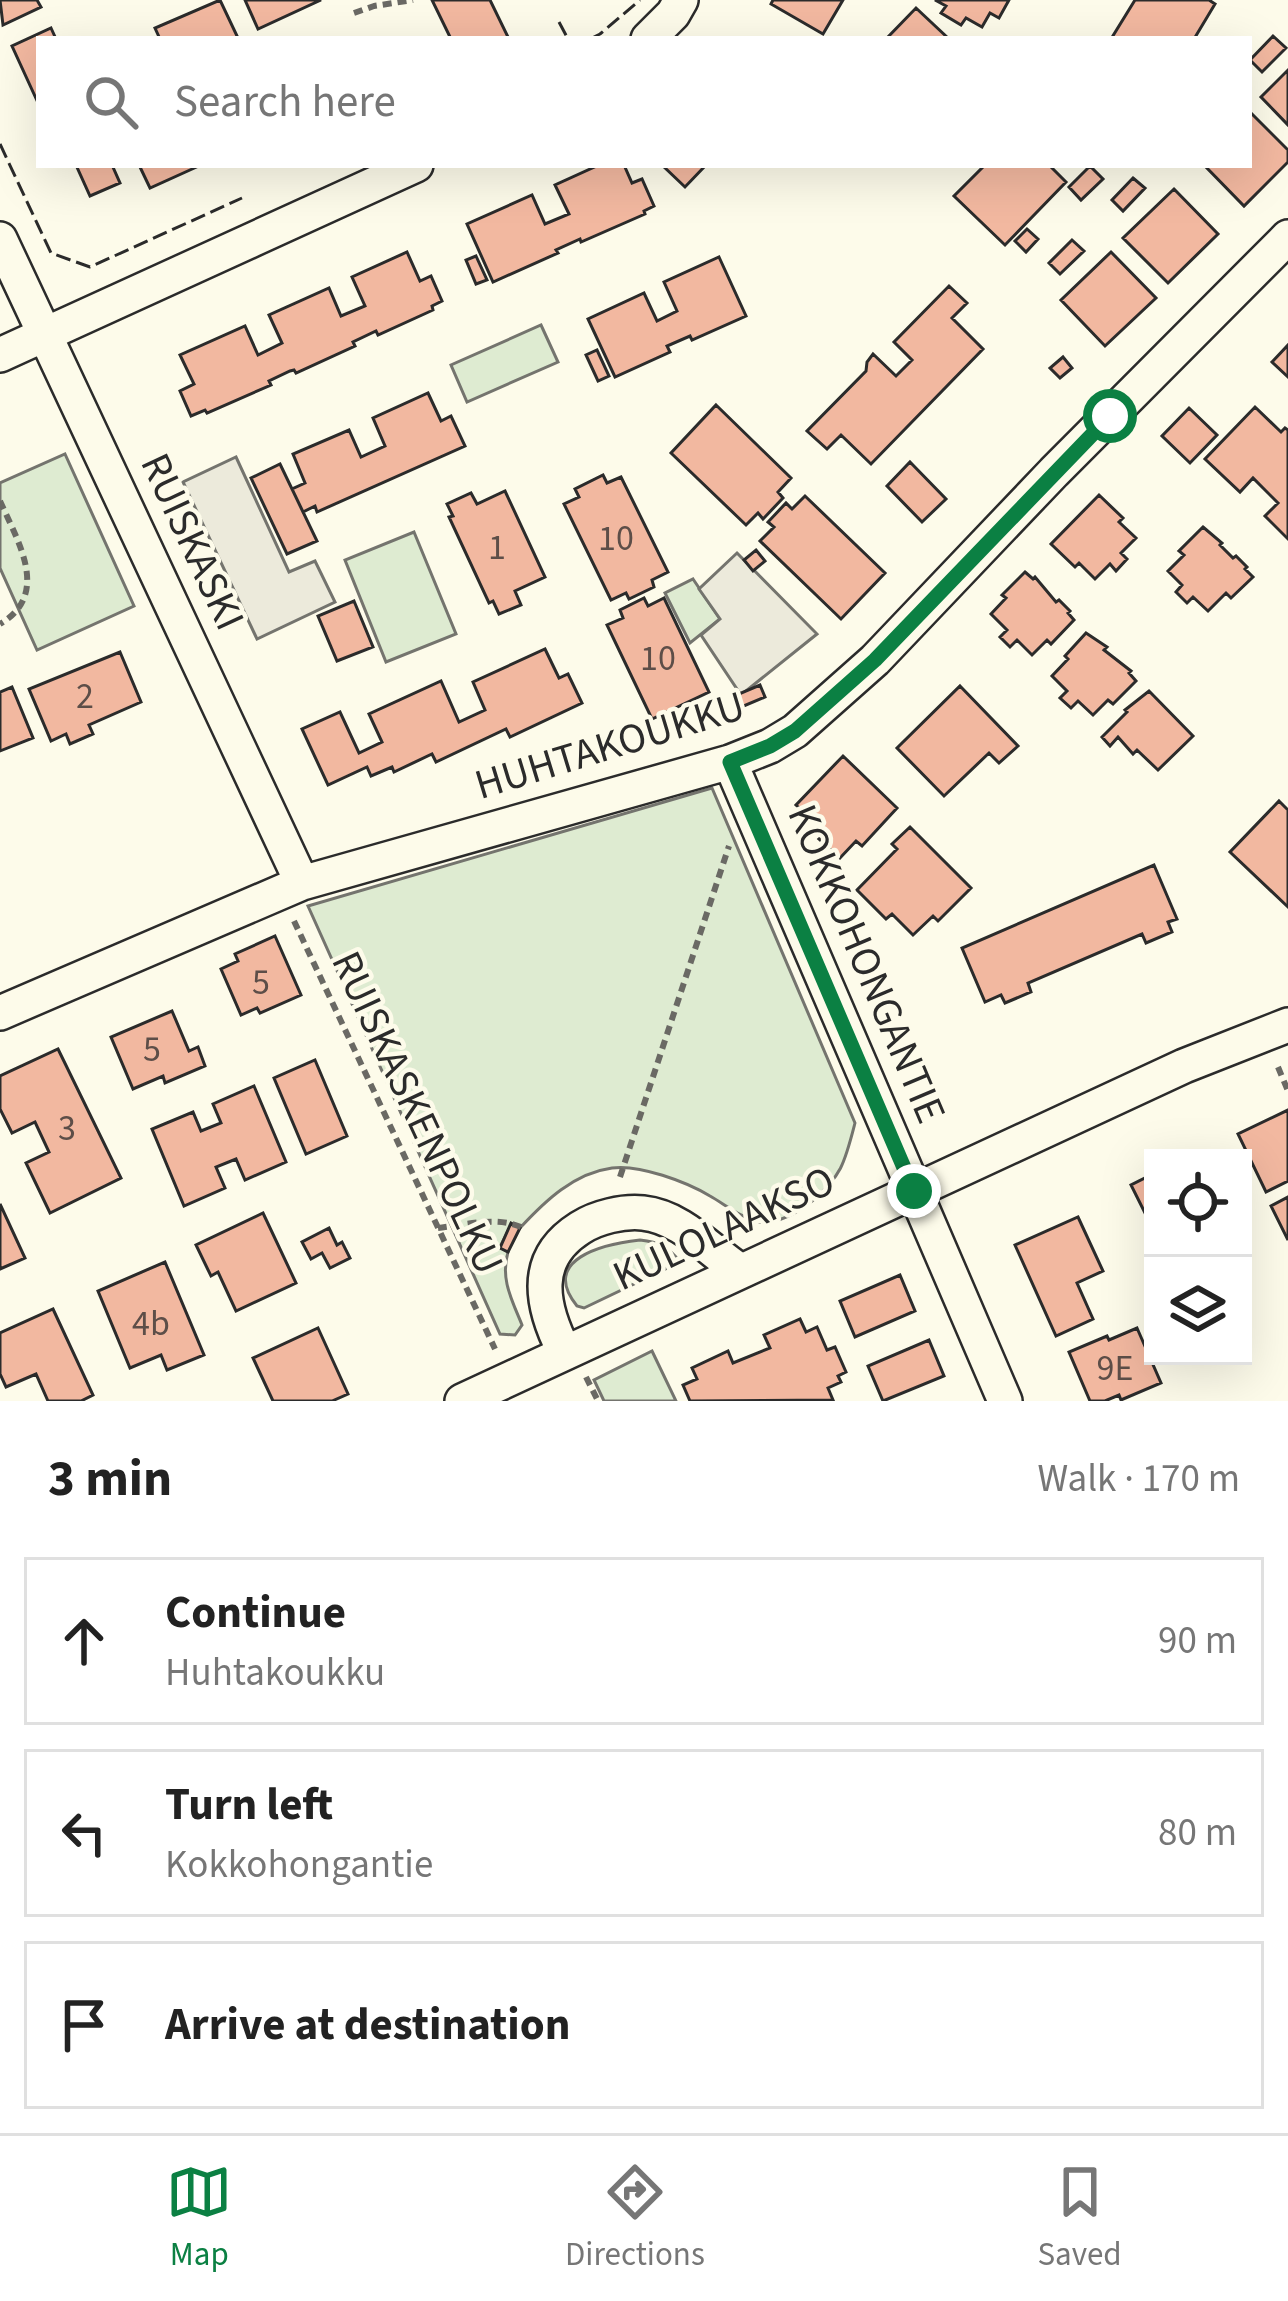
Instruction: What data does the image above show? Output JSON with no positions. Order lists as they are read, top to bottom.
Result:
{
  "streets": {
    "street": [
      "RUISKASKI",
      "HUHTAKOUKKU",
      "KOKKOHONGANTIE",
      "KULOLAAKSO"
    ],
    "path": ["RUISKASKENPOLKU"]
  },
  "crossings": [
    ["RUISKASKI", "HUHTAKOUKKU"],
    ["RUISKASKI", "RUISKASKENPOLKU"],
    ["HUHTAKOUKKU", "KOKKOHONGANTIE"],
    ["HUHTAKOUKKU", "RUISKASKENPOLKU"],
    ["KOKKOHONGANTIE", "KULOLAAKSO"],
    ["RUISKASKENPOLKU", "KULOLAAKSO"]
  ],
  "house_numbers": [
    "10",
    "1",
    "10",
    "2",
    "5",
    "5",
    "3",
    "4b",
    "9E"
  ],
  "page": {
    "search": "Search here",
    "heading": ["3 min", "Walk · 170 m"],
    "list": [
      ["Continue", "Huhtakoukku", "90 m"],
      ["Turn left", "Kokkohongantie", "80 m"],
      "Arrive at destination"
    ],
    "nav": ["Map", "Directions", "Saved"]
  }
}
